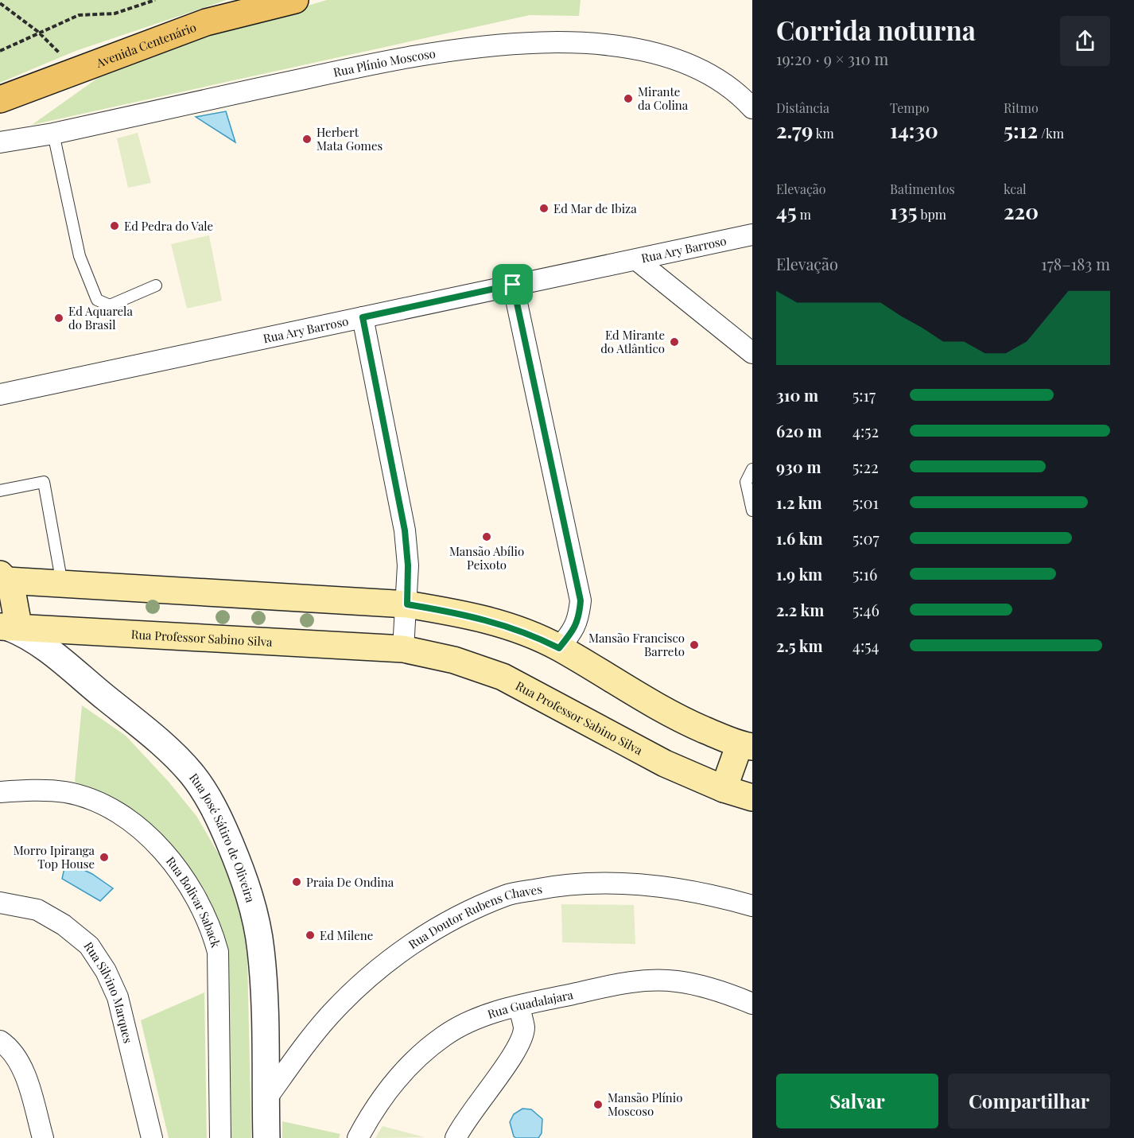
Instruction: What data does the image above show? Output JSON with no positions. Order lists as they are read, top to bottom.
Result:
{
  "streets": {
    "main road": ["Avenida Centenário", "Rua Professor Sabino Silva"],
    "street": [
      "Rua Plínio Moscoso",
      "Rua Ary Barroso",
      "Rua José Sátiro de Oliveira",
      "Rua Bolivar Saback",
      "Rua Doutor Rubens Chaves",
      "Rua Silvino Marques",
      "Rua Guadalajara"
    ]
  },
  "crossings": [
    ["Rua Professor Sabino Silva", "Rua José Sátiro de Oliveira"],
    ["Rua José Sátiro de Oliveira", "Rua Doutor Rubens Chaves"]
  ],
  "places": [
    "Mirante da Colina",
    "Herbert Mata Gomes",
    "Ed Mar de Ibiza",
    "Ed Pedra do Vale",
    "Ed Aquarela do Brasil",
    "Ed Mirante do Atlântico",
    "Mansão Abílio Peixoto",
    "Mansão Francisco Barreto",
    "Morro Ipiranga Top House",
    "Praia De Ondina",
    "Ed Milene",
    "Mansão Plínio Moscoso"
  ],
  "page": {
    "heading": ["Corrida noturna", "19:20 · 9 × 310 m"],
    "stats": [
      ["Distância", "2.79 km"],
      ["Tempo", "14:30"],
      ["Ritmo", "5:12 /km"],
      ["Elevação", "45 m"],
      ["Batimentos", "135 bpm"],
      ["kcal", "220"]
    ],
    "chart": ["Elevação", "178–183 m"],
    "list": [
      {
        "name": "310 m",
        "note": "5:17"
      },
      {
        "name": "620 m",
        "note": "4:52"
      },
      {
        "name": "930 m",
        "note": "5:22"
      },
      {
        "name": "1.2 km",
        "note": "5:01"
      },
      {
        "name": "1.6 km",
        "note": "5:07"
      },
      {
        "name": "1.9 km",
        "note": "5:16"
      },
      {
        "name": "2.2 km",
        "note": "5:46"
      },
      {
        "name": "2.5 km",
        "note": "4:54"
      }
    ],
    "buttons": ["Salvar", "Compartilhar"]
  }
}
